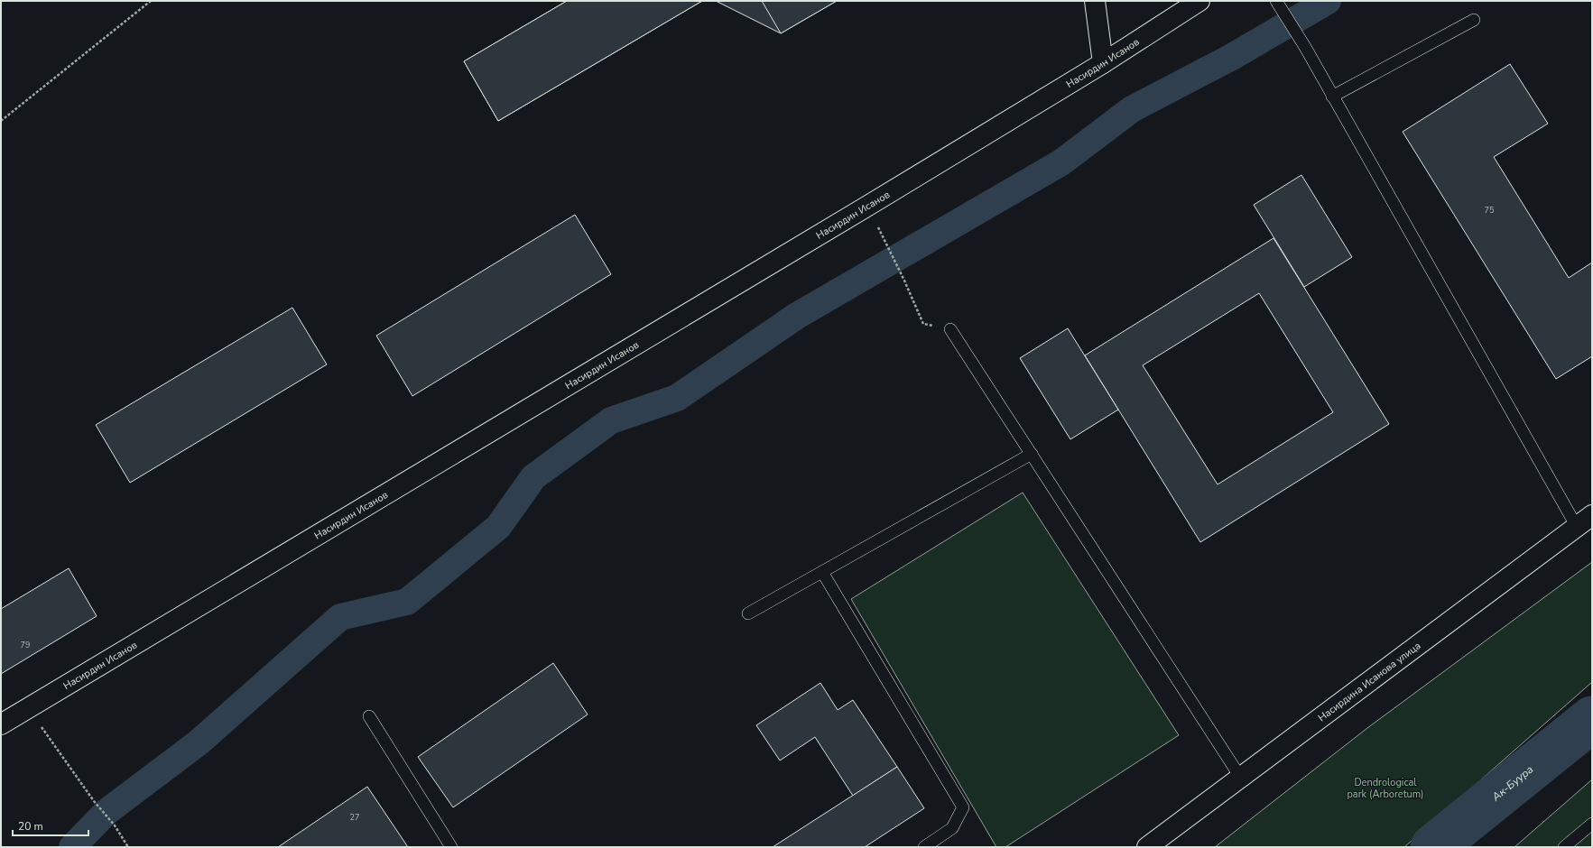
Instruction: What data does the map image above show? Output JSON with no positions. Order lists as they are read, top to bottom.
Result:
{
  "streets": {
    "street": ["Насирдин Исанов", "Насирдина Исанова улица"]
  },
  "water": ["Ак-Буура"],
  "parks": ["Dendrological park (Arboretum)"],
  "house_numbers": ["75", "79", "27"],
  "scale_bar": "20 m"
}
